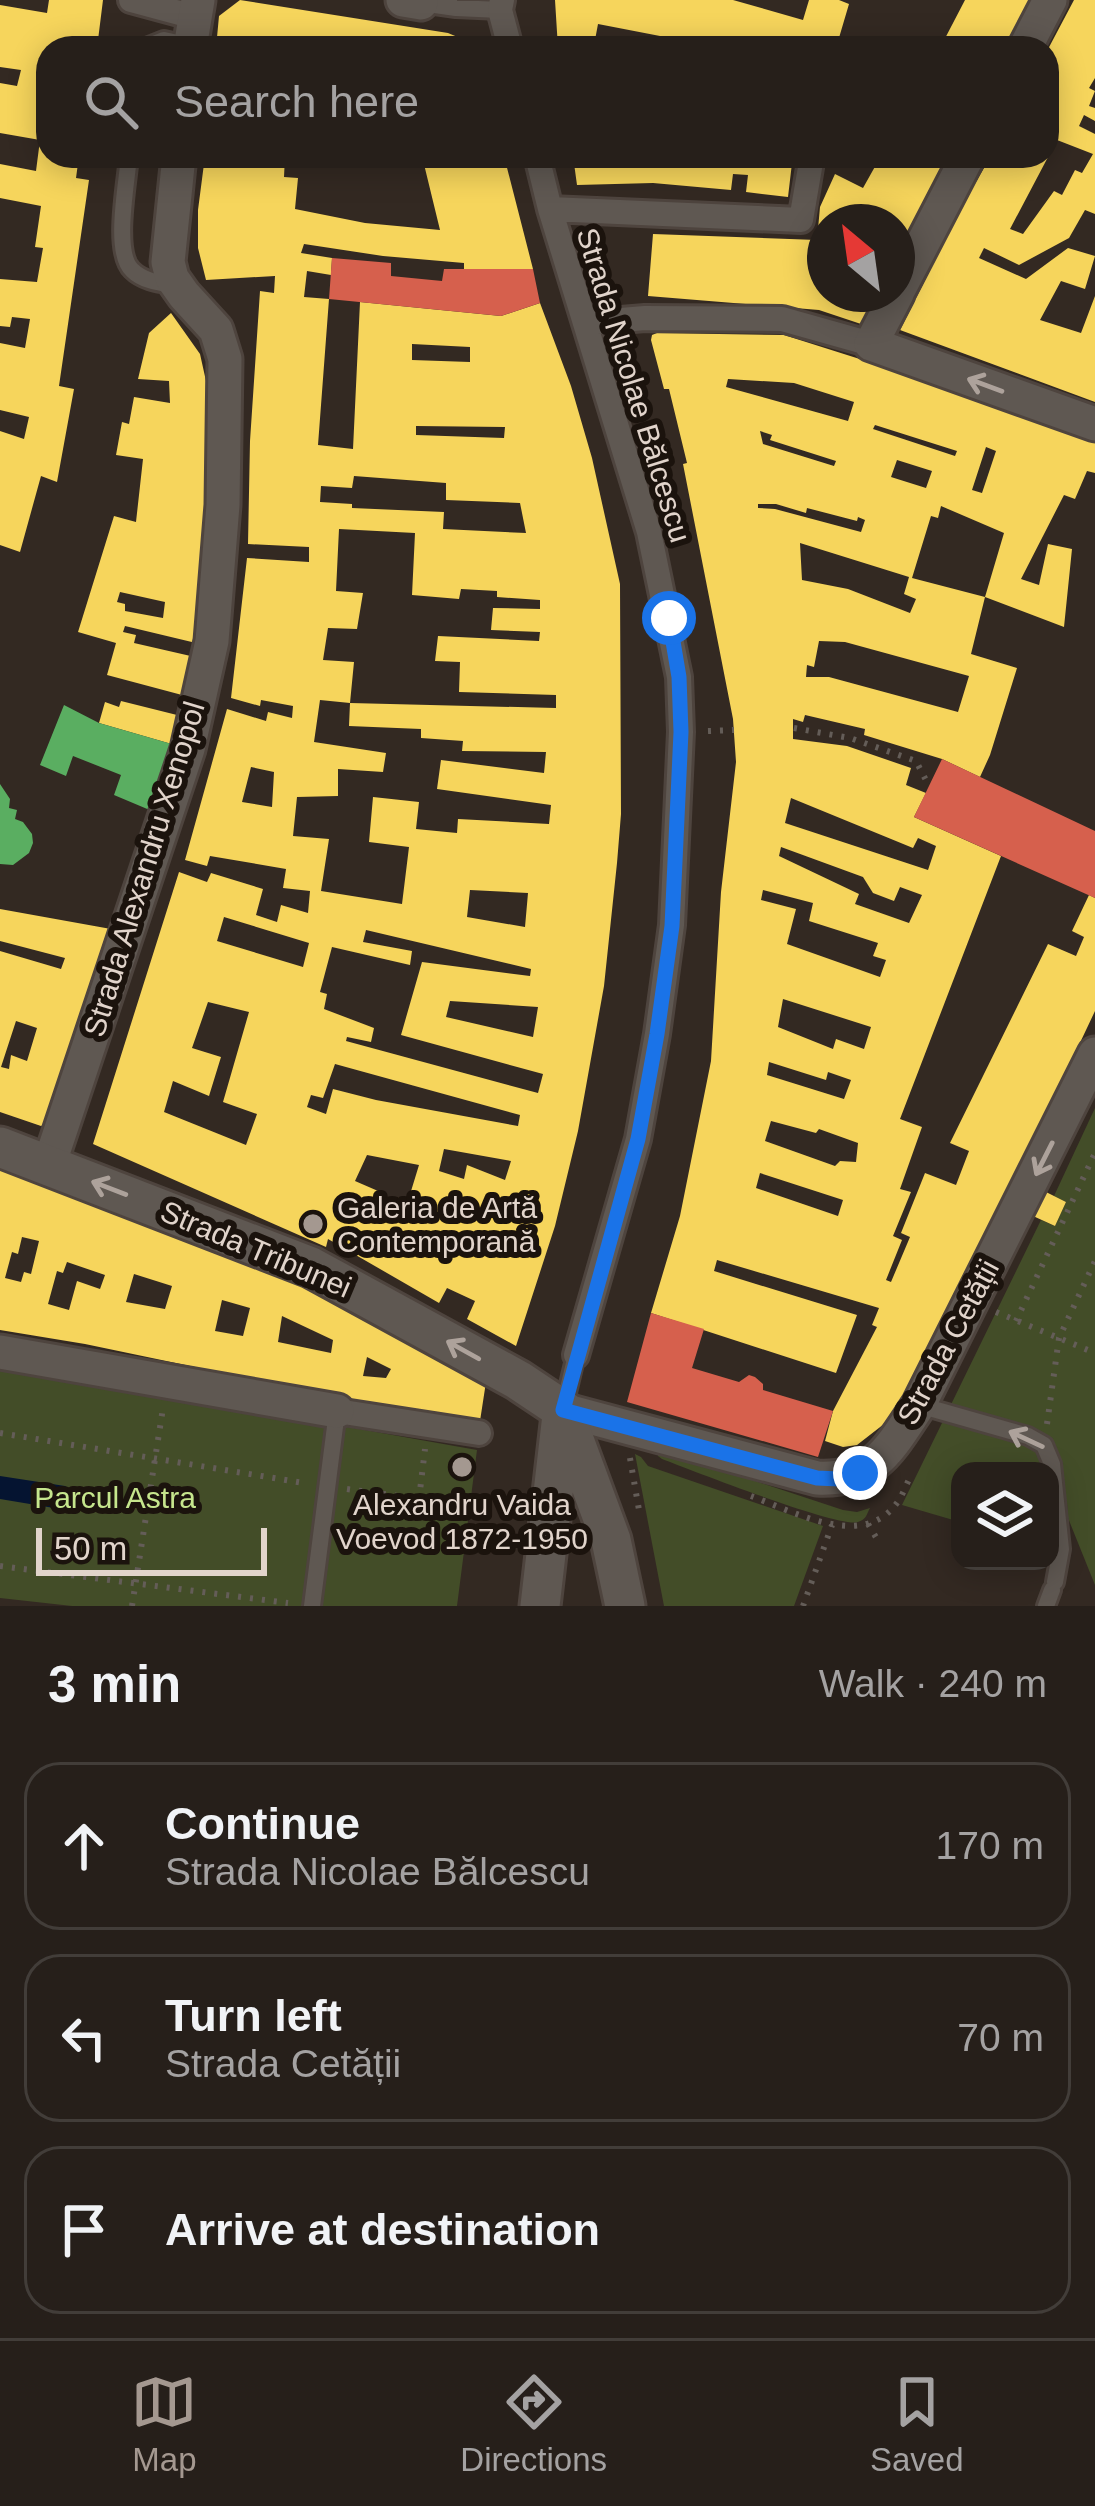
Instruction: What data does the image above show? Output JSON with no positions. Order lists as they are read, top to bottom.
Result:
{
  "streets": {
    "street": [
      "Strada Nicolae Bălcescu",
      "Strada Alexandru Xenopol",
      "Strada Tribunei",
      "Strada Cetății"
    ]
  },
  "crossings": [
    ["Strada Nicolae Bălcescu", "Strada Tribunei"],
    ["Strada Nicolae Bălcescu", "Strada Cetății"],
    ["Strada Alexandru Xenopol", "Strada Tribunei"],
    ["Strada Tribunei", "Strada Cetății"]
  ],
  "one_way": ["Strada Cetății"],
  "parks": ["Parcul Astra"],
  "places": ["Galeria de Artă Contemporană", "Alexandru Vaida Voevod 1872-1950"],
  "scale_bar": "50 m",
  "north": "top left",
  "page": {
    "search": "Search here",
    "scale": "50 m",
    "heading": ["3 min", "Walk · 240 m"],
    "list": [
      ["Continue", "Strada Nicolae Bălcescu", "170 m"],
      ["Turn left", "Strada Cetății", "70 m"],
      "Arrive at destination"
    ],
    "nav": ["Map", "Directions", "Saved"]
  }
}
